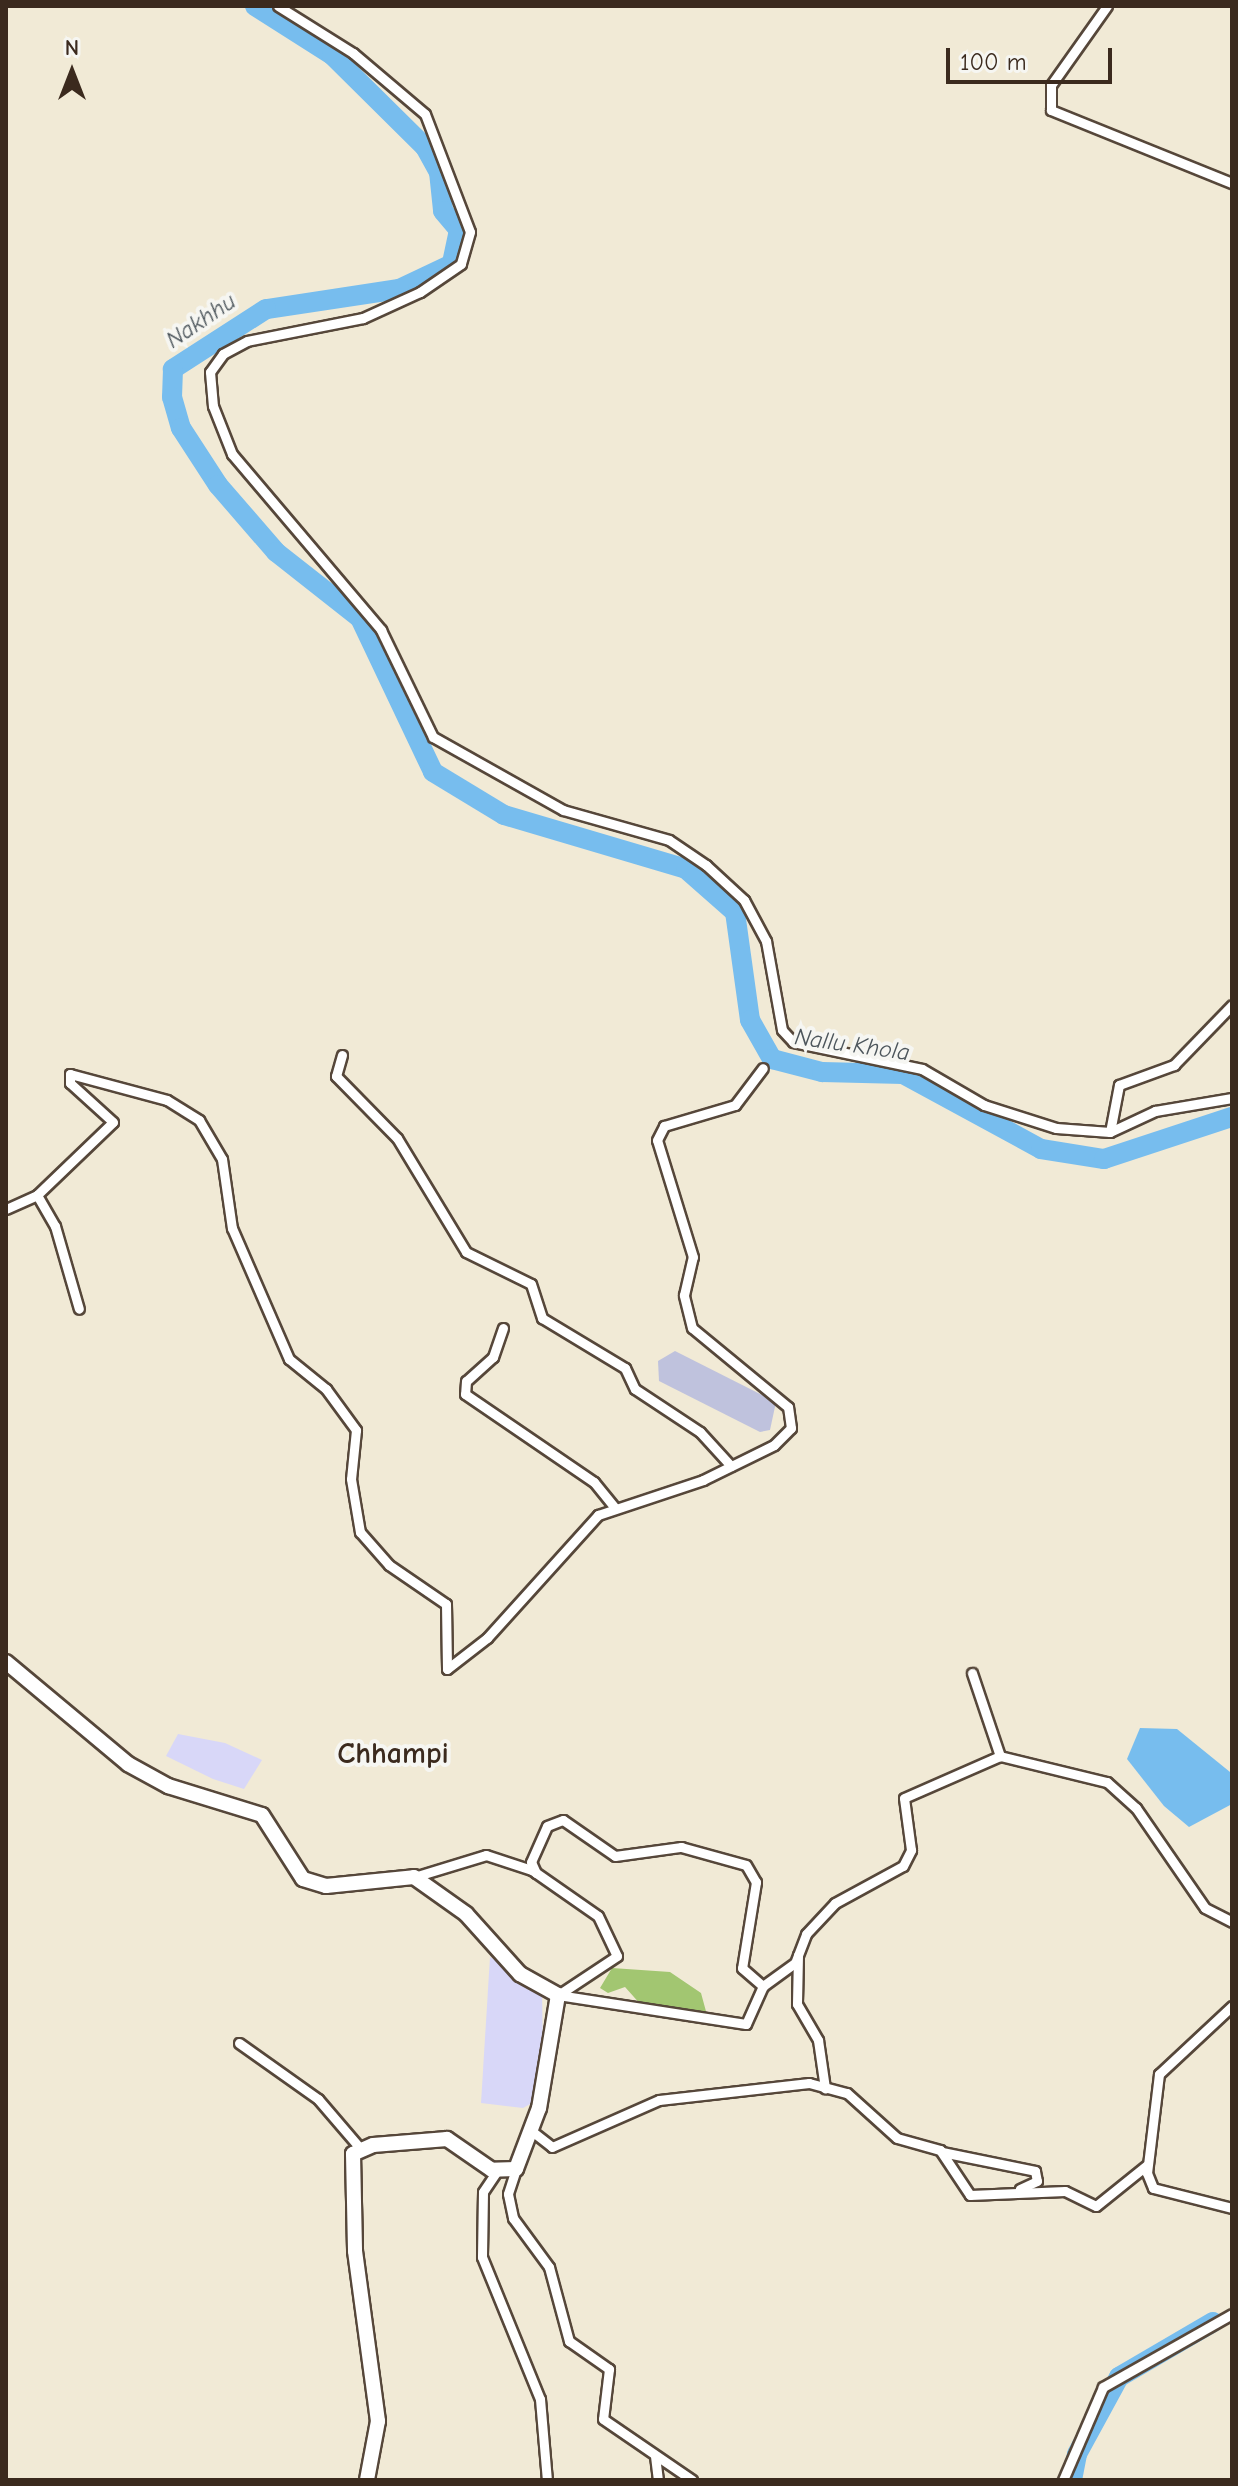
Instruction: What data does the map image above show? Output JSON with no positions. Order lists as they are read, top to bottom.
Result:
{
  "districts": ["Chhampi"],
  "water": ["Nakhhu", "Nallu Khola"],
  "scale_bar": "100 m",
  "north": "top"
}
